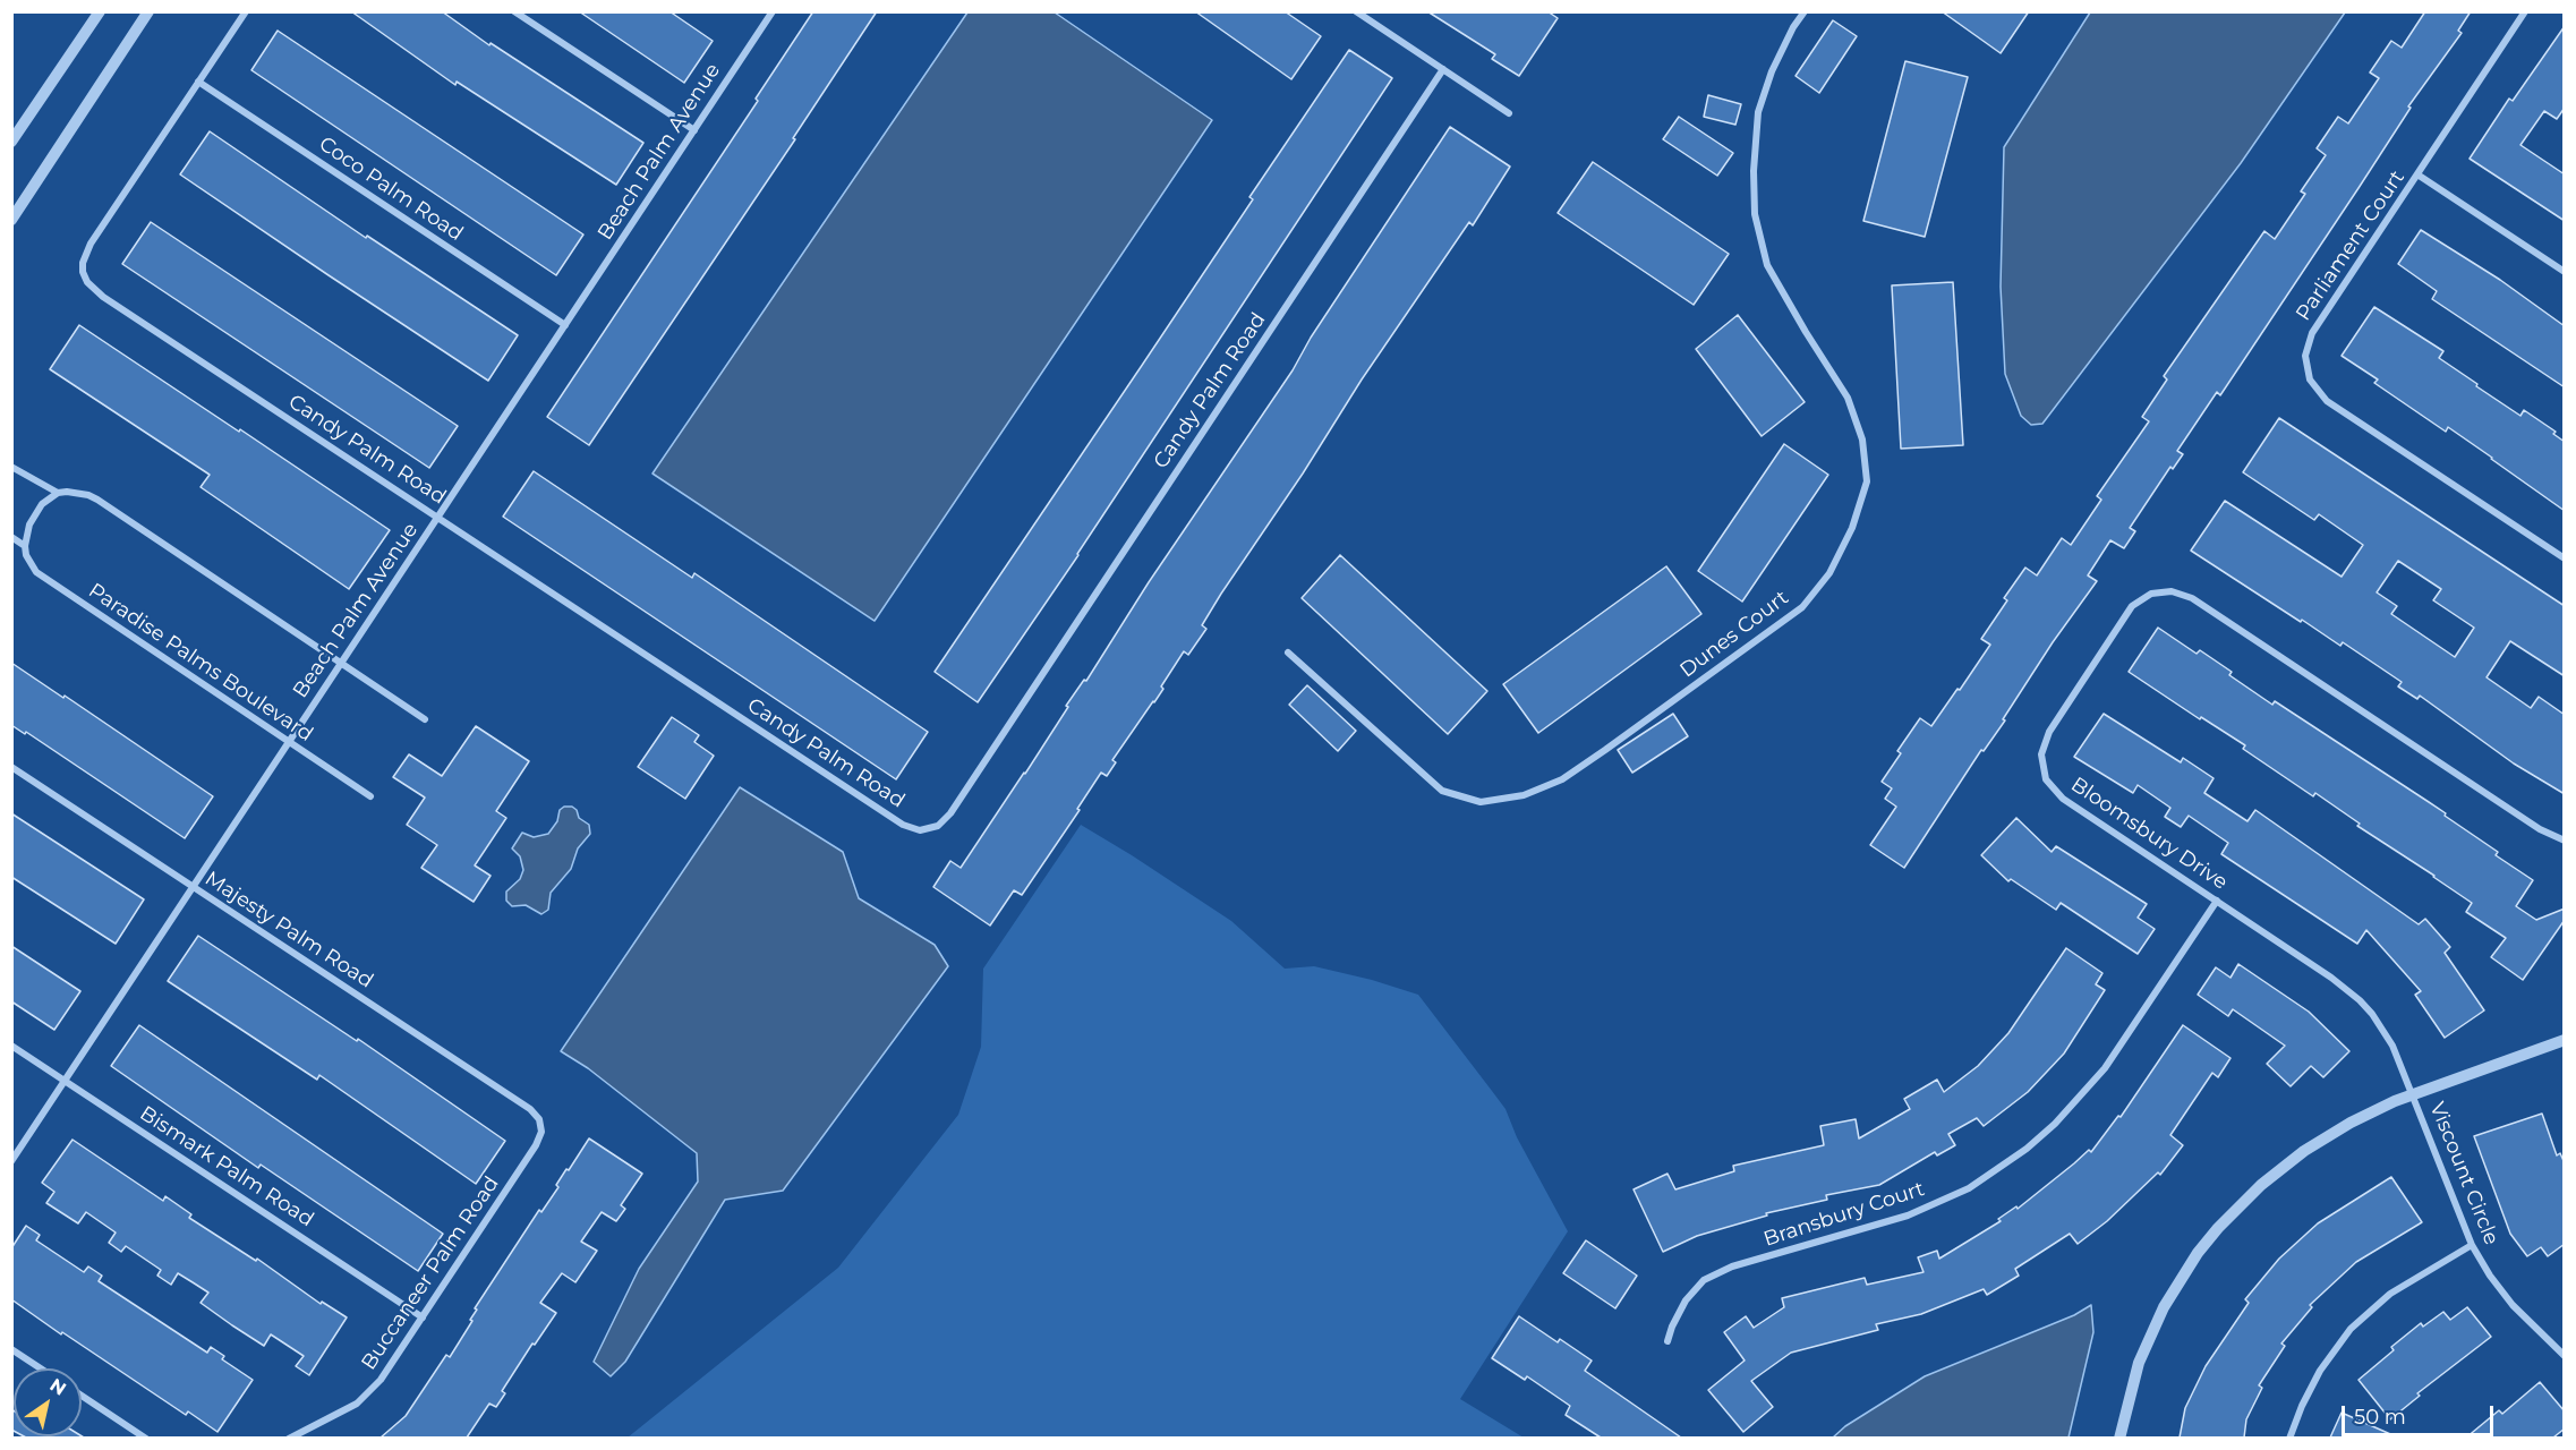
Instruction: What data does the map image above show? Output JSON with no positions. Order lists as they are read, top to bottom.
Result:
{
  "streets": {
    "street": [
      "Beach Palm Avenue",
      "Coco Palm Road",
      "Parliament Court",
      "Candy Palm Road",
      "Dunes Court",
      "Paradise Palms Boulevard",
      "Bloomsbury Drive",
      "Majesty Palm Road",
      "Bismark Palm Road",
      "Viscount Circle",
      "Bransbury Court",
      "Buccaneer Palm Road"
    ]
  },
  "crossings": [
    ["Beach Palm Avenue", "Coco Palm Road"],
    ["Beach Palm Avenue", "Candy Palm Road"],
    ["Beach Palm Avenue", "Paradise Palms Boulevard"],
    ["Beach Palm Avenue", "Majesty Palm Road"],
    ["Beach Palm Avenue", "Bismark Palm Road"],
    ["Coco Palm Road", "Candy Palm Road"],
    ["Bloomsbury Drive", "Viscount Circle"],
    ["Bloomsbury Drive", "Bransbury Court"],
    ["Majesty Palm Road", "Buccaneer Palm Road"],
    ["Bismark Palm Road", "Buccaneer Palm Road"]
  ],
  "scale_bar": "50 m",
  "north": "top right"
}
